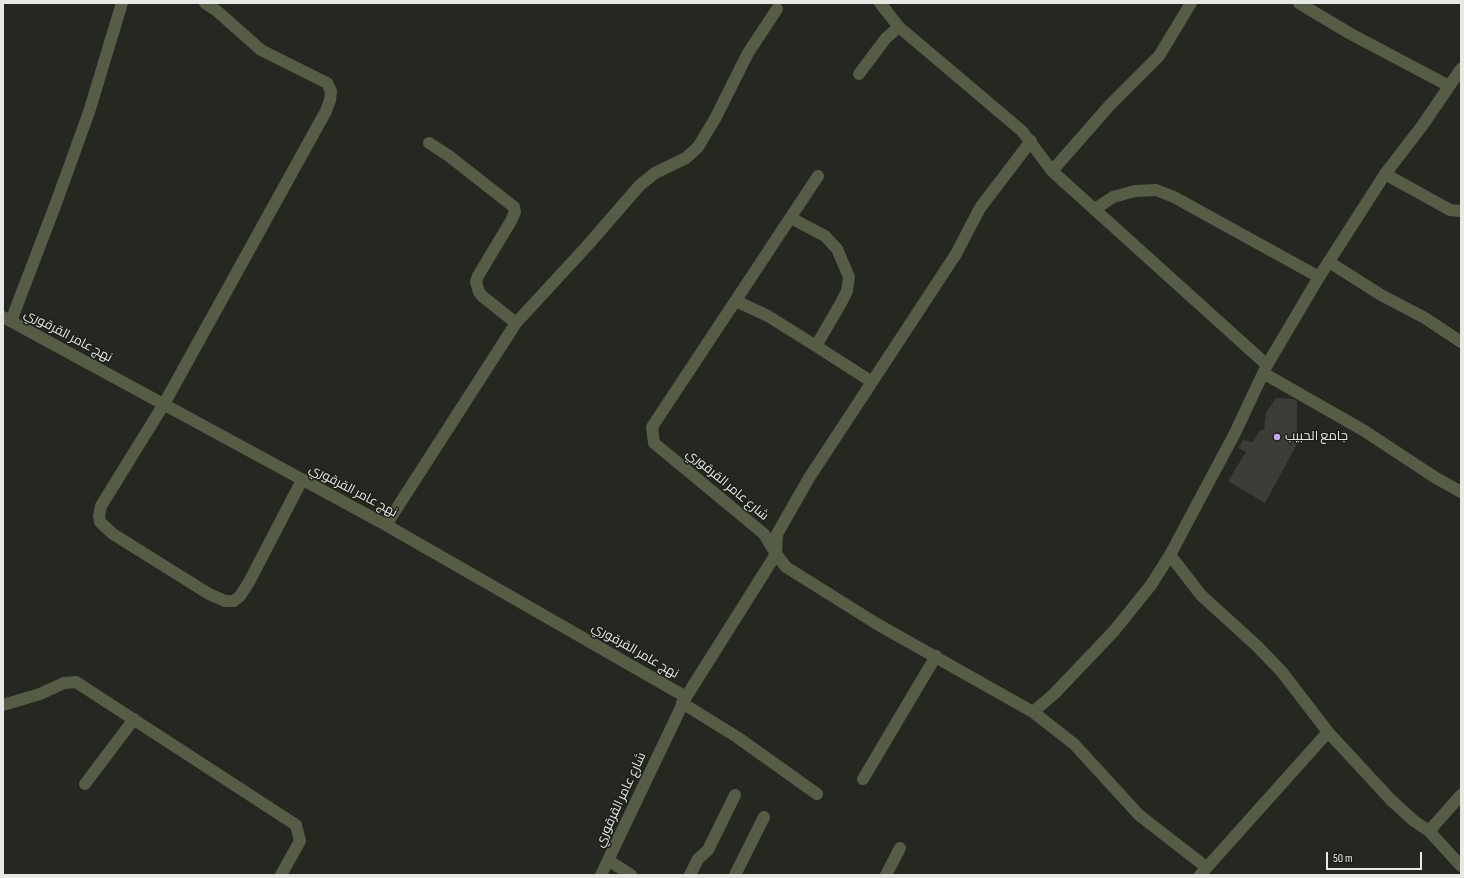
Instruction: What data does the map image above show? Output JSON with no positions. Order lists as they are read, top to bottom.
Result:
{
  "streets": {
    "street": ["نهج عامر القرقوري", "شارع عامر القرقوري"]
  },
  "crossings": [
    ["نهج عامر القرقوري", "شارع عامر القرقوري"]
  ],
  "places": ["جامع الحبيب"],
  "scale_bar": "50 m"
}
